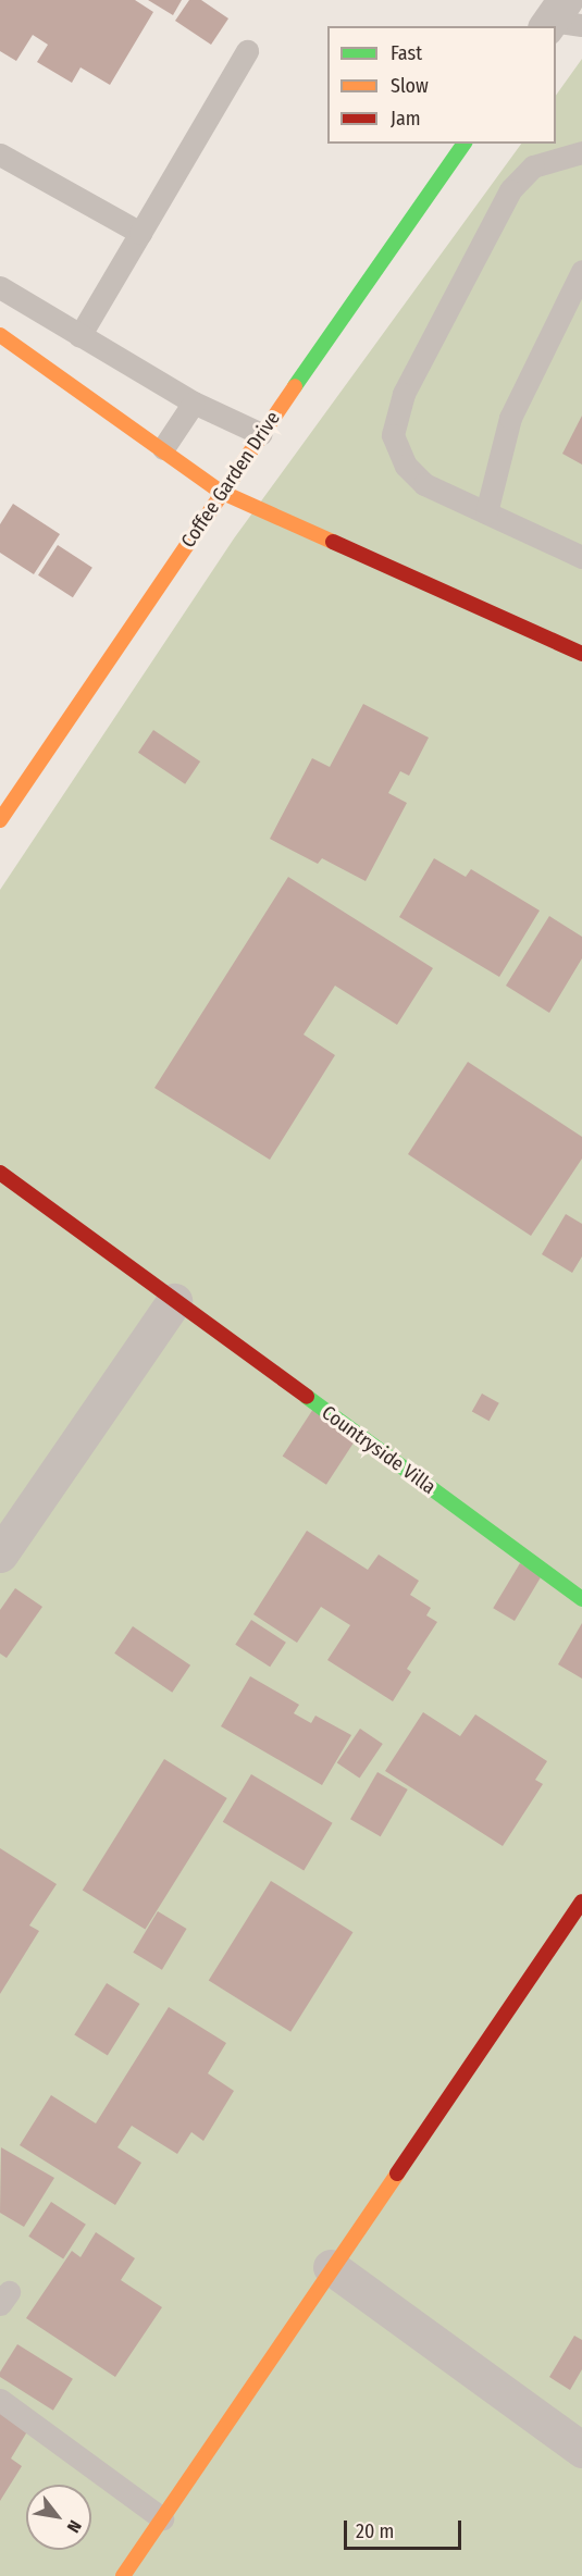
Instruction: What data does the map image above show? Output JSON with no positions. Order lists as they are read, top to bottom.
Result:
{
  "streets": {
    "street": ["Coffee Garden Drive", "Countryside Villa"]
  },
  "legend": ["Fast", "Slow", "Jam"],
  "scale_bar": "20 m",
  "north": "bottom right"
}
